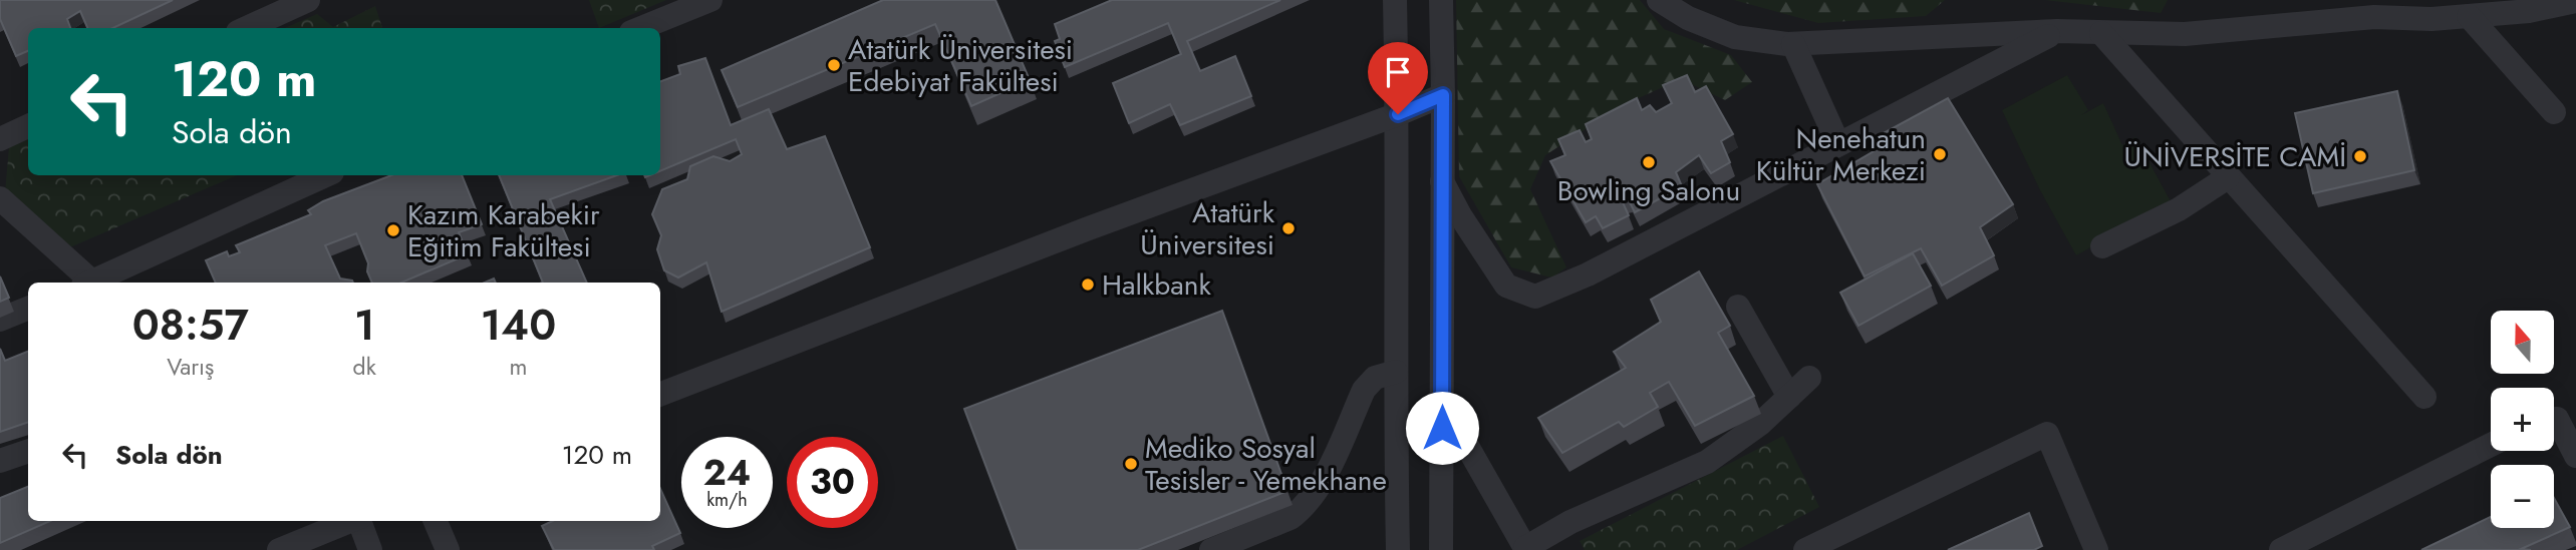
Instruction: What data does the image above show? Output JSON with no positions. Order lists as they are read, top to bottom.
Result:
{
  "places": [
    "Atatürk Üniversitesi Edebiyat Fakültesi",
    "Nenehatun Kültür Merkezi",
    "ÜNİVERSİTE CAMİ",
    "Bowling Salonu",
    "Atatürk Üniversitesi",
    "Kazım Karabekir Eğitim Fakültesi",
    "Halkbank",
    "Mediko Sosyal Tesisler - Yemekhane"
  ],
  "north": "top",
  "page": {
    "turn": ["120 m", "Sola dön"],
    "eta": [
      "08:57",
      "Varış",
      "1",
      "dk",
      "140",
      "m"
    ],
    "map_buttons": ["+", "−"],
    "list": [
      {
        "name": "Sola dön",
        "value": "120 m"
      }
    ],
    "speed": "24 km/h",
    "limit": "30"
  }
}
